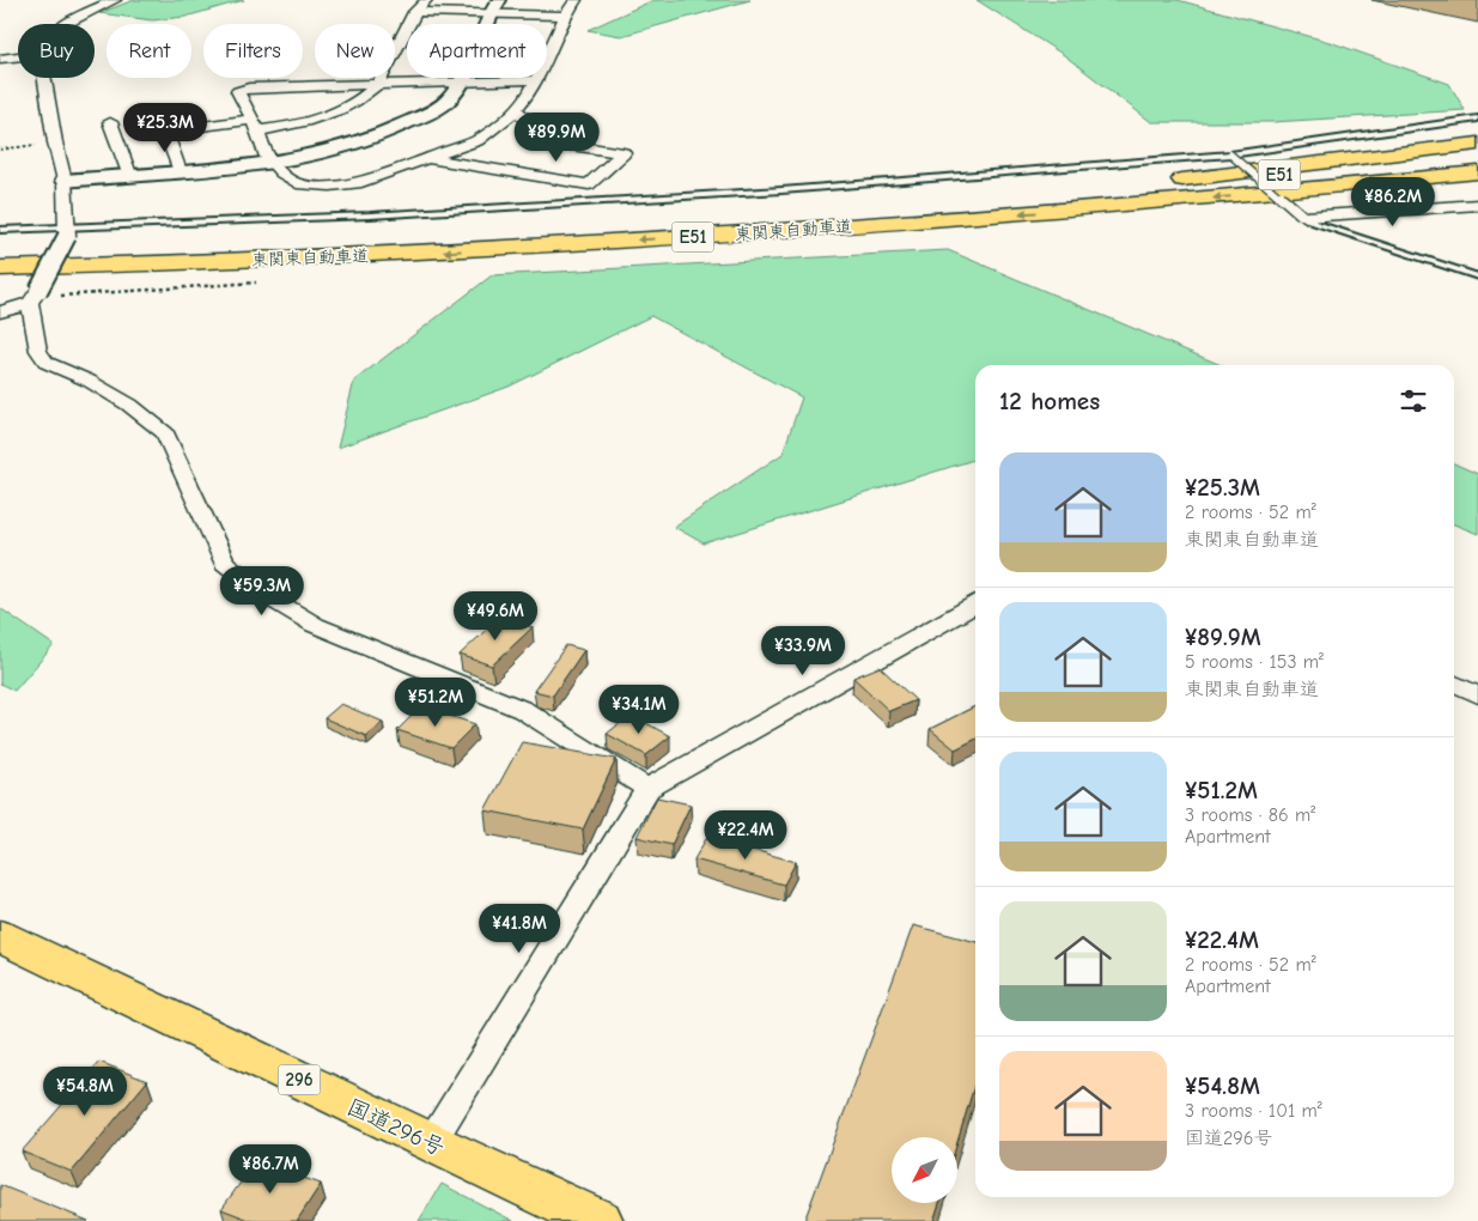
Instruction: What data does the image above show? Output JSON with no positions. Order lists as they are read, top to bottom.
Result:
{
  "streets": {
    "highway": [
      "E51",
      "東関東自動車道",
      "296",
      "国道296号"
    ]
  },
  "north": "bottom left",
  "page": {
    "chip": [
      "Buy",
      "Rent",
      "Filters",
      "New",
      "Apartment"
    ],
    "price": [
      "¥25.3M",
      "¥89.9M",
      "¥86.2M",
      "¥59.3M",
      "¥49.6M",
      "¥33.9M",
      "¥51.2M",
      "¥34.1M",
      "¥22.4M",
      "¥41.8M",
      "¥54.8M",
      "¥86.7M"
    ],
    "heading": "12 homes",
    "list": [
      {
        "name": "¥25.3M",
        "note": "2 rooms · 52 m² · 東関東自動車道"
      },
      {
        "name": "¥89.9M",
        "note": "5 rooms · 153 m² · 東関東自動車道"
      },
      {
        "name": "¥51.2M",
        "note": "3 rooms · 86 m² · Apartment"
      },
      {
        "name": "¥22.4M",
        "note": "2 rooms · 52 m² · Apartment"
      },
      {
        "name": "¥54.8M",
        "note": "3 rooms · 101 m² · 国道296号"
      }
    ]
  }
}
